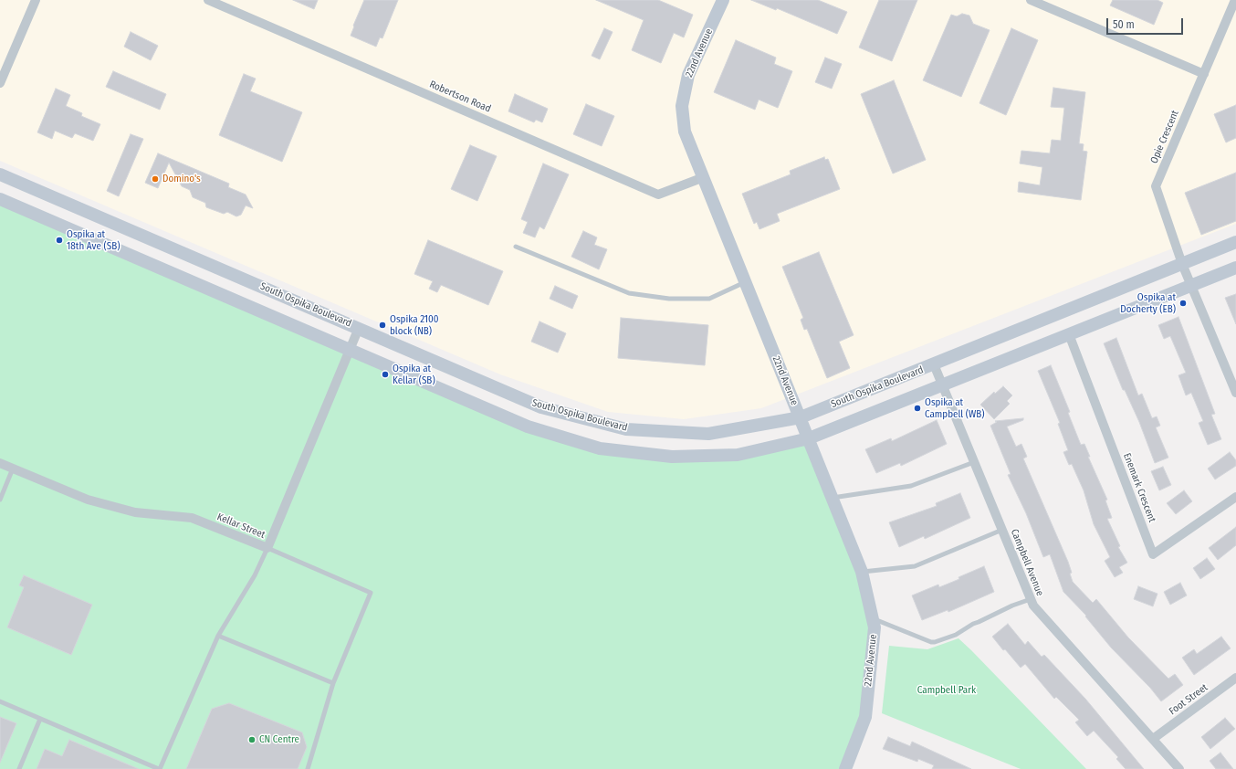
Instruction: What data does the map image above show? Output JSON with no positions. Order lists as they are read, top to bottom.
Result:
{
  "streets": {
    "main road": ["22nd Avenue", "South Ospika Boulevard"],
    "street": [
      "Robertson Road",
      "Opie Crescent",
      "Enemark Crescent",
      "Kellar Street",
      "Campbell Avenue",
      "Foot Street"
    ]
  },
  "crossings": [
    ["22nd Avenue", "Robertson Road"],
    ["22nd Avenue", "South Ospika Boulevard"],
    ["Opie Crescent", "South Ospika Boulevard"],
    ["South Ospika Boulevard", "Kellar Street"],
    ["South Ospika Boulevard", "Campbell Avenue"],
    ["Campbell Avenue", "Foot Street"]
  ],
  "parks": ["Campbell Park"],
  "places": [
    "Domino's",
    "Ospika at 18th Ave (SB)",
    "Ospika at Docherty (EB)",
    "Ospika 2100 block (NB)",
    "Ospika at Kellar (SB)",
    "Ospika at Campbell (WB)",
    "CN Centre"
  ],
  "scale_bar": "50 m"
}
